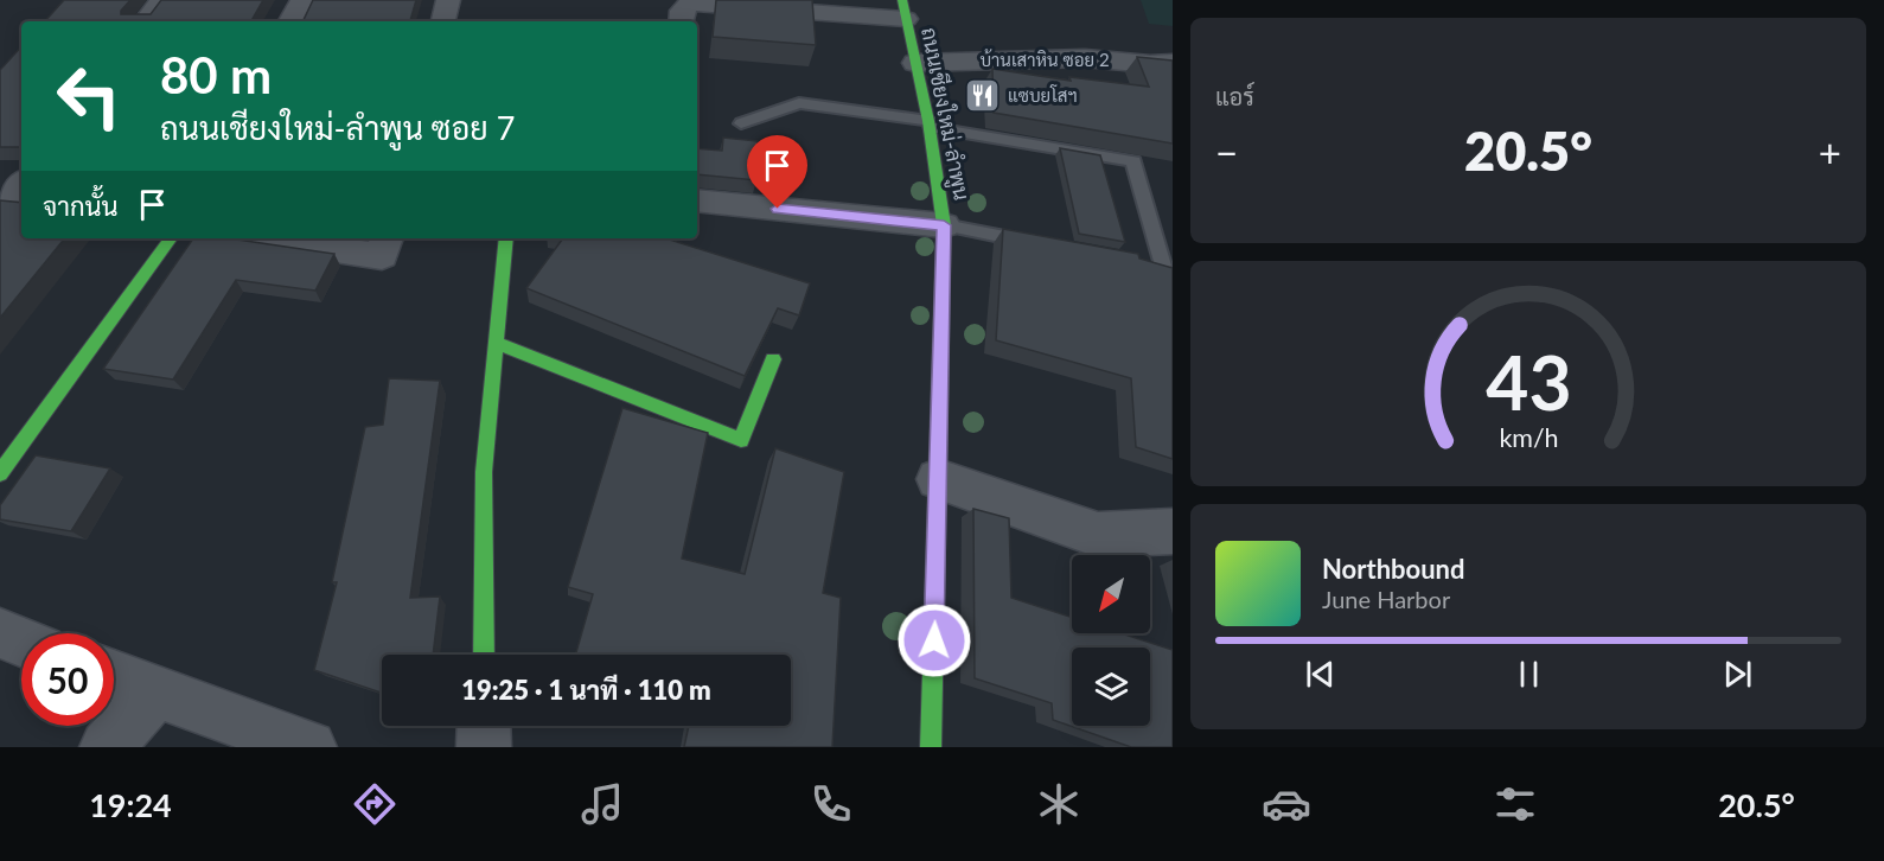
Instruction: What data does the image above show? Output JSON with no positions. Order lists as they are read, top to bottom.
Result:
{
  "streets": {
    "street": ["บ้านเสาหิน ซอย 2", "ถนนเชียงใหม่-ลำพูน"]
  },
  "crossings": [
    ["บ้านเสาหิน ซอย 2", "ถนนเชียงใหม่-ลำพูน"]
  ],
  "places": {
    "restaurant": ["แซบยโสฯ"]
  },
  "north": "bottom left",
  "page": {
    "tile": "แอร์",
    "turn": ["80 m", "ถนนเชียงใหม่-ลำพูน ซอย 7"],
    "heat": ["−", "20.5°", "+"],
    "then": "จากนั้น",
    "song": ["Northbound", "June Harbor"],
    "limit": "50",
    "trip": "19:25 · 1 นาที · 110 m",
    "tabs": ["19:24", "20.5°"],
    "gauge": ["43", "km/h"]
  }
}
